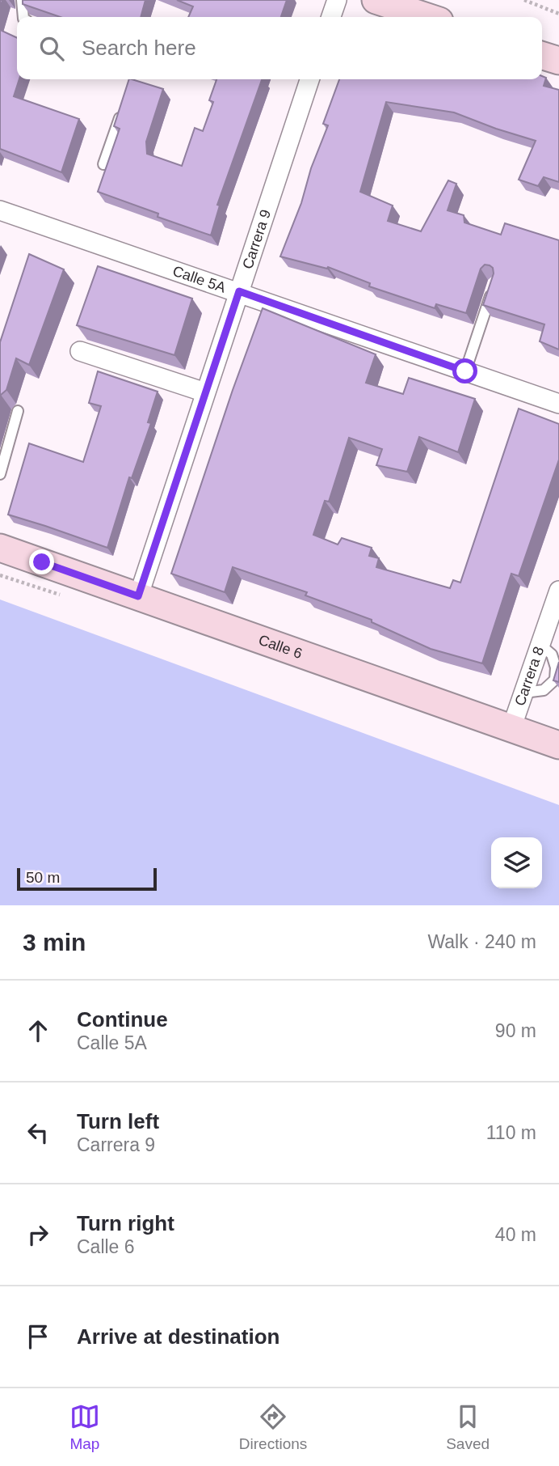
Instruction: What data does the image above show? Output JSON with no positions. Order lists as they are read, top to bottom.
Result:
{
  "streets": {
    "street": [
      "Carrera 9",
      "Calle 5A",
      "Calle 6",
      "Carrera 8"
    ]
  },
  "crossings": [
    ["Carrera 9", "Calle 5A"],
    ["Carrera 9", "Calle 6"],
    ["Calle 6", "Carrera 8"]
  ],
  "scale_bar": "50 m",
  "page": {
    "search": "Search here",
    "scale": "50 m",
    "heading": ["3 min", "Walk · 240 m"],
    "list": [
      ["Continue", "Calle 5A", "90 m"],
      ["Turn left", "Carrera 9", "110 m"],
      ["Turn right", "Calle 6", "40 m"],
      "Arrive at destination"
    ],
    "nav": ["Map", "Directions", "Saved"]
  }
}
